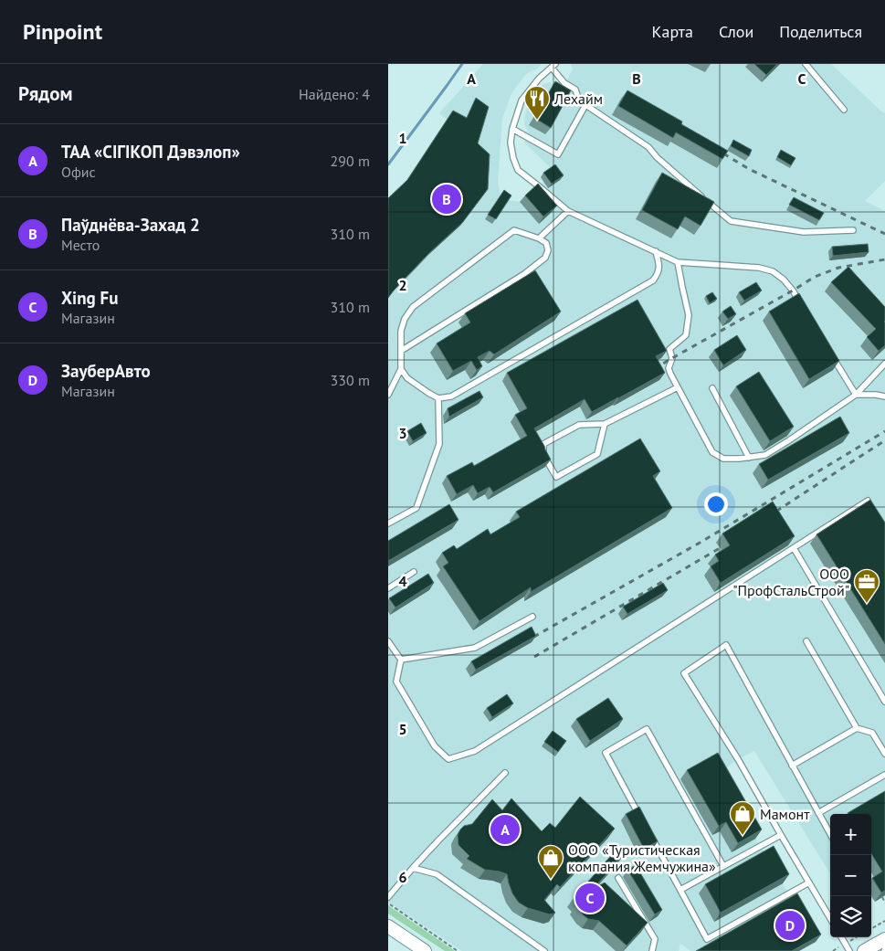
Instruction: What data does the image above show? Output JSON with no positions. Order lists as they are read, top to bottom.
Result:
{
  "places": {
    "restaurant": ["Лехайм"],
    "office": ["ООО \"ПрофСтальСтрой\""],
    "shop": ["Мамонт", "ООО «Туристическая компания Жемчужина»"]
  },
  "page": {
    "header": "Pinpoint",
    "nav": ["Карта", "Слои", "Поделиться"],
    "heading": ["Рядом", "Найдено: 4"],
    "list": [
      {
        "mark": "A",
        "name": "ТАА «СІГІКОП Дэвэлоп»",
        "note": "Офис",
        "value": "290 m"
      },
      {
        "mark": "B",
        "name": "Паўднёва-Захад 2",
        "note": "Место",
        "value": "310 m"
      },
      {
        "mark": "C",
        "name": "Xing Fu",
        "note": "Магазин",
        "value": "310 m"
      },
      {
        "mark": "D",
        "name": "ЗауберАвто",
        "note": "Магазин",
        "value": "330 m"
      }
    ],
    "pins": [
      "B",
      "A",
      "C",
      "D"
    ],
    "map_buttons": ["+", "−"]
  },
  "grid": {
    "columns": ["A", "B", "C"],
    "rows": [
      "1",
      "2",
      "3",
      "4",
      "5",
      "6"
    ]
  }
}
